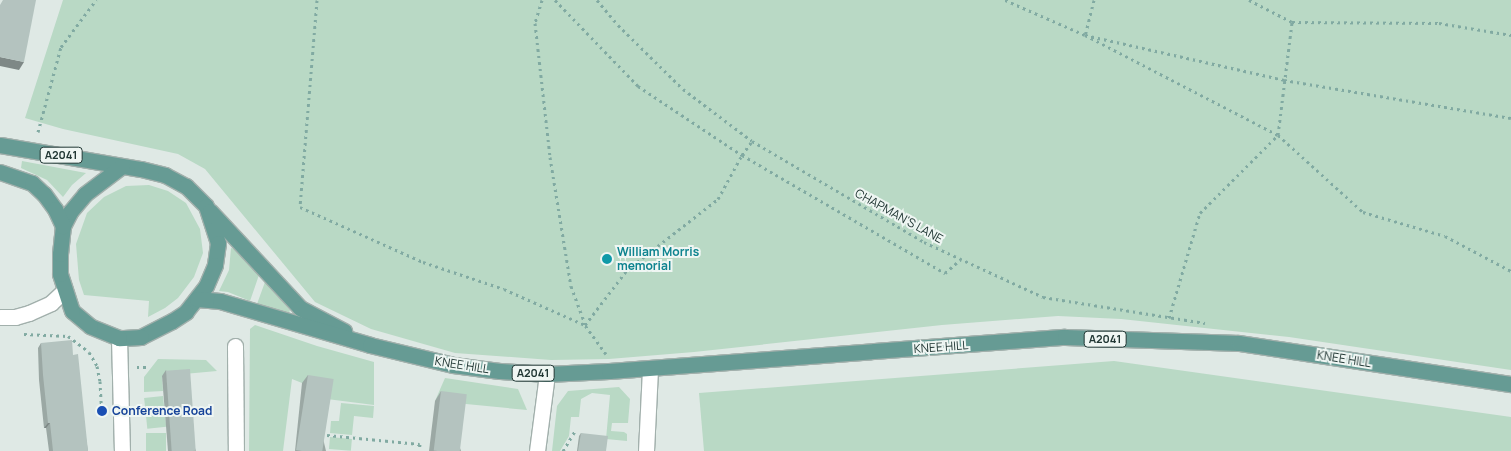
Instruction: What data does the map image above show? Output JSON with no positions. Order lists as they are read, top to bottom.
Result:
{
  "streets": {
    "main road": ["A2041", "KNEE HILL"],
    "path": ["CHAPMAN'S LANE"]
  },
  "crossings": [
    ["A2041", "KNEE HILL"]
  ],
  "places": ["William Morris memorial", "Conference Road"]
}
